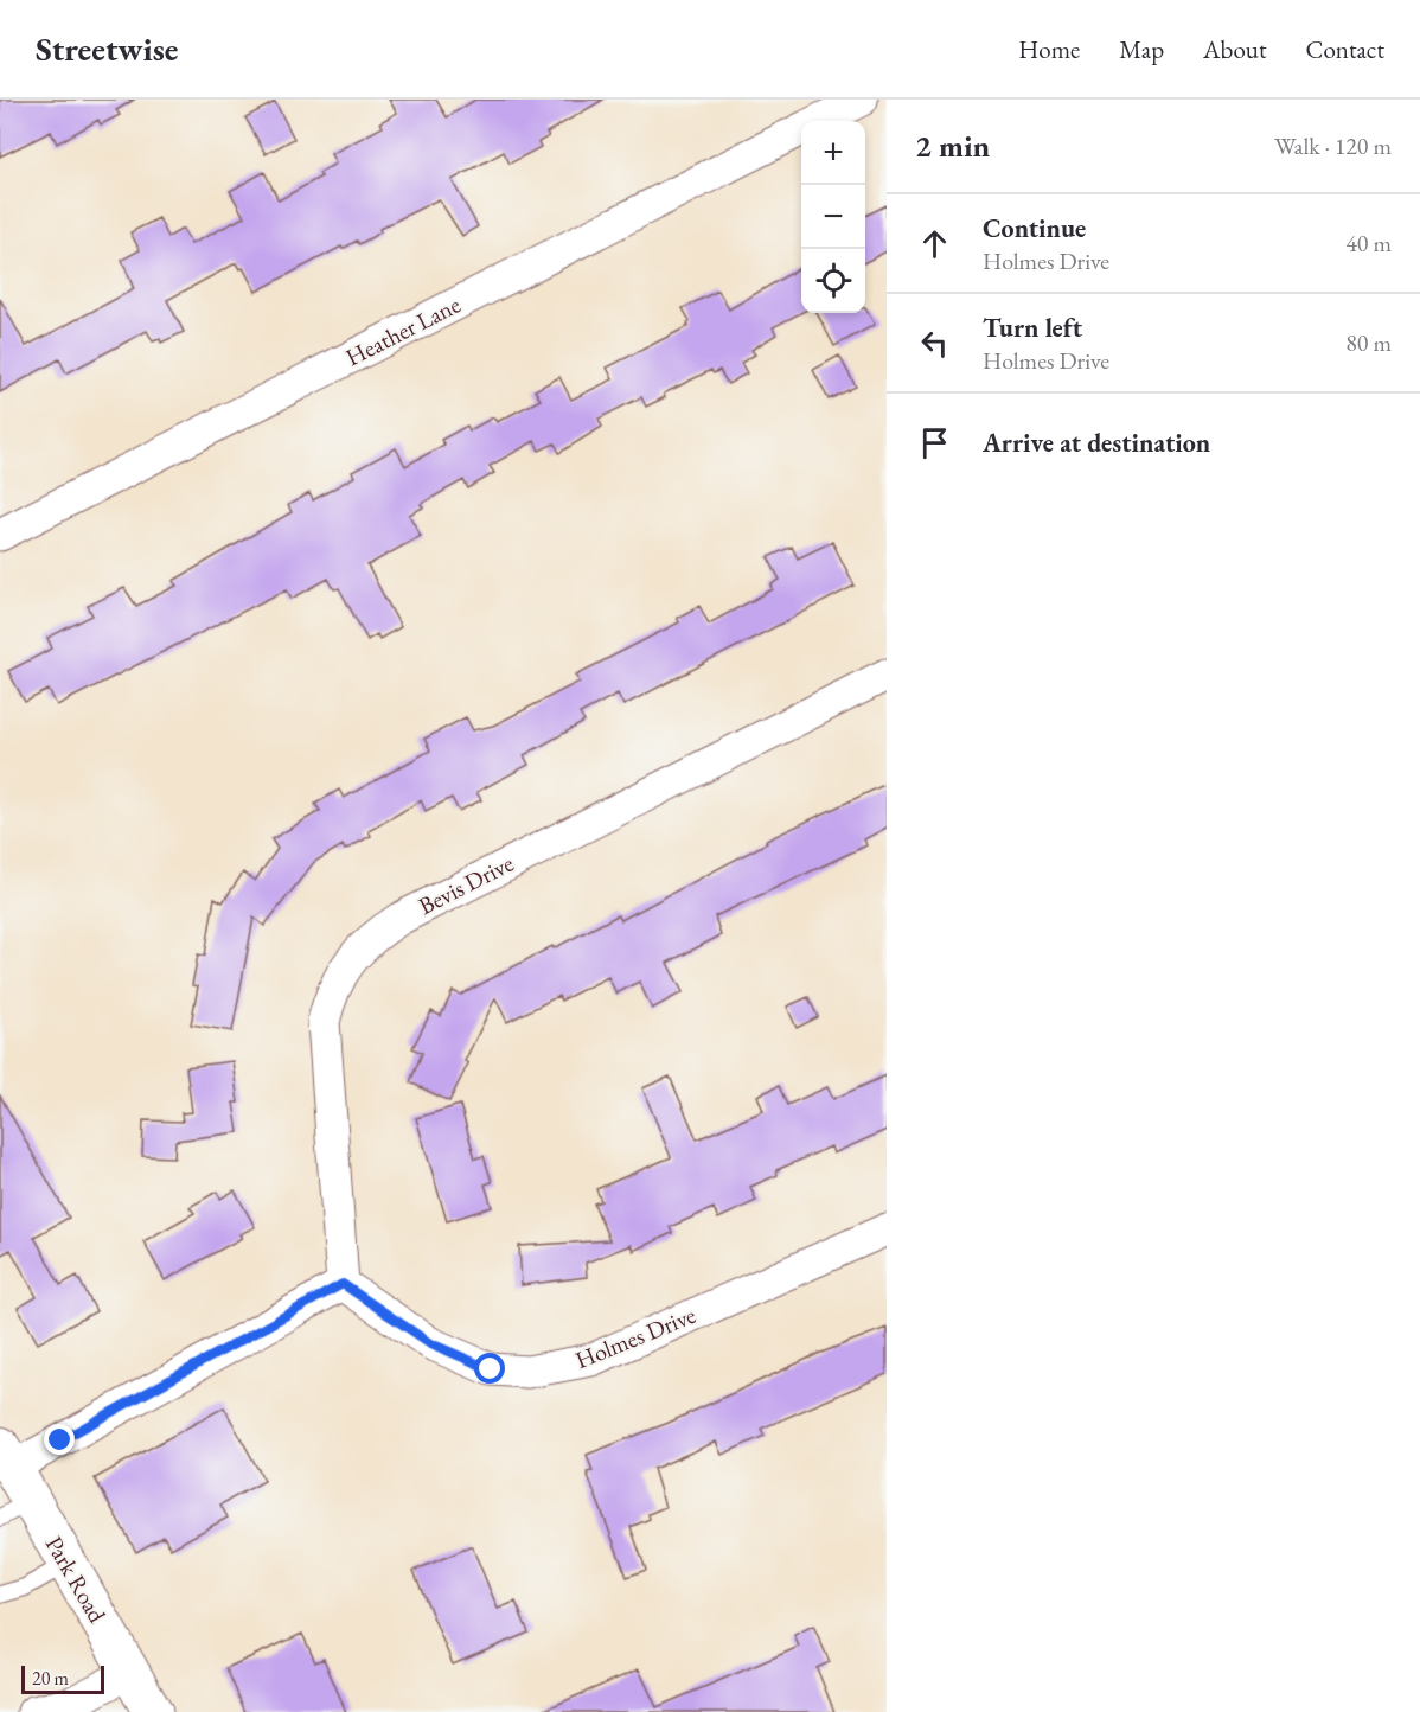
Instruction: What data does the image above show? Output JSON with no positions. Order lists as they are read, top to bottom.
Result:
{
  "streets": {
    "main road": ["Park Road"],
    "street": ["Heather Lane", "Bevis Drive", "Holmes Drive"]
  },
  "crossings": [
    ["Bevis Drive", "Holmes Drive"]
  ],
  "scale_bar": "20 m",
  "page": {
    "header": "Streetwise",
    "nav": [
      "Home",
      "Map",
      "About",
      "Contact"
    ],
    "heading": ["2 min", "Walk · 120 m"],
    "map_buttons": ["+", "−"],
    "list": [
      ["Continue", "Holmes Drive", "40 m"],
      ["Turn left", "Holmes Drive", "80 m"],
      "Arrive at destination"
    ],
    "scale": "20 m"
  }
}
